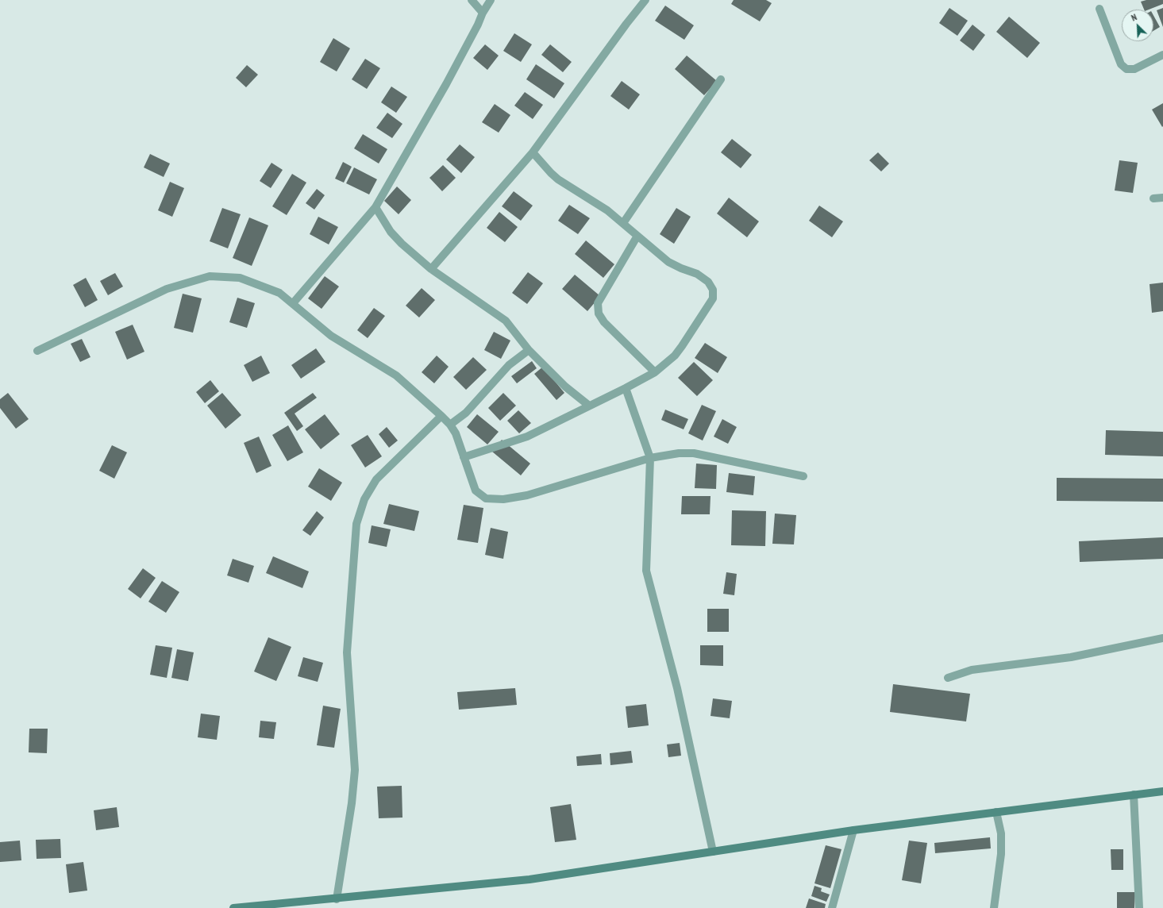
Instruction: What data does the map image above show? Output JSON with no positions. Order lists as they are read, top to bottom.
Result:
{
  "north": "top left"
}
